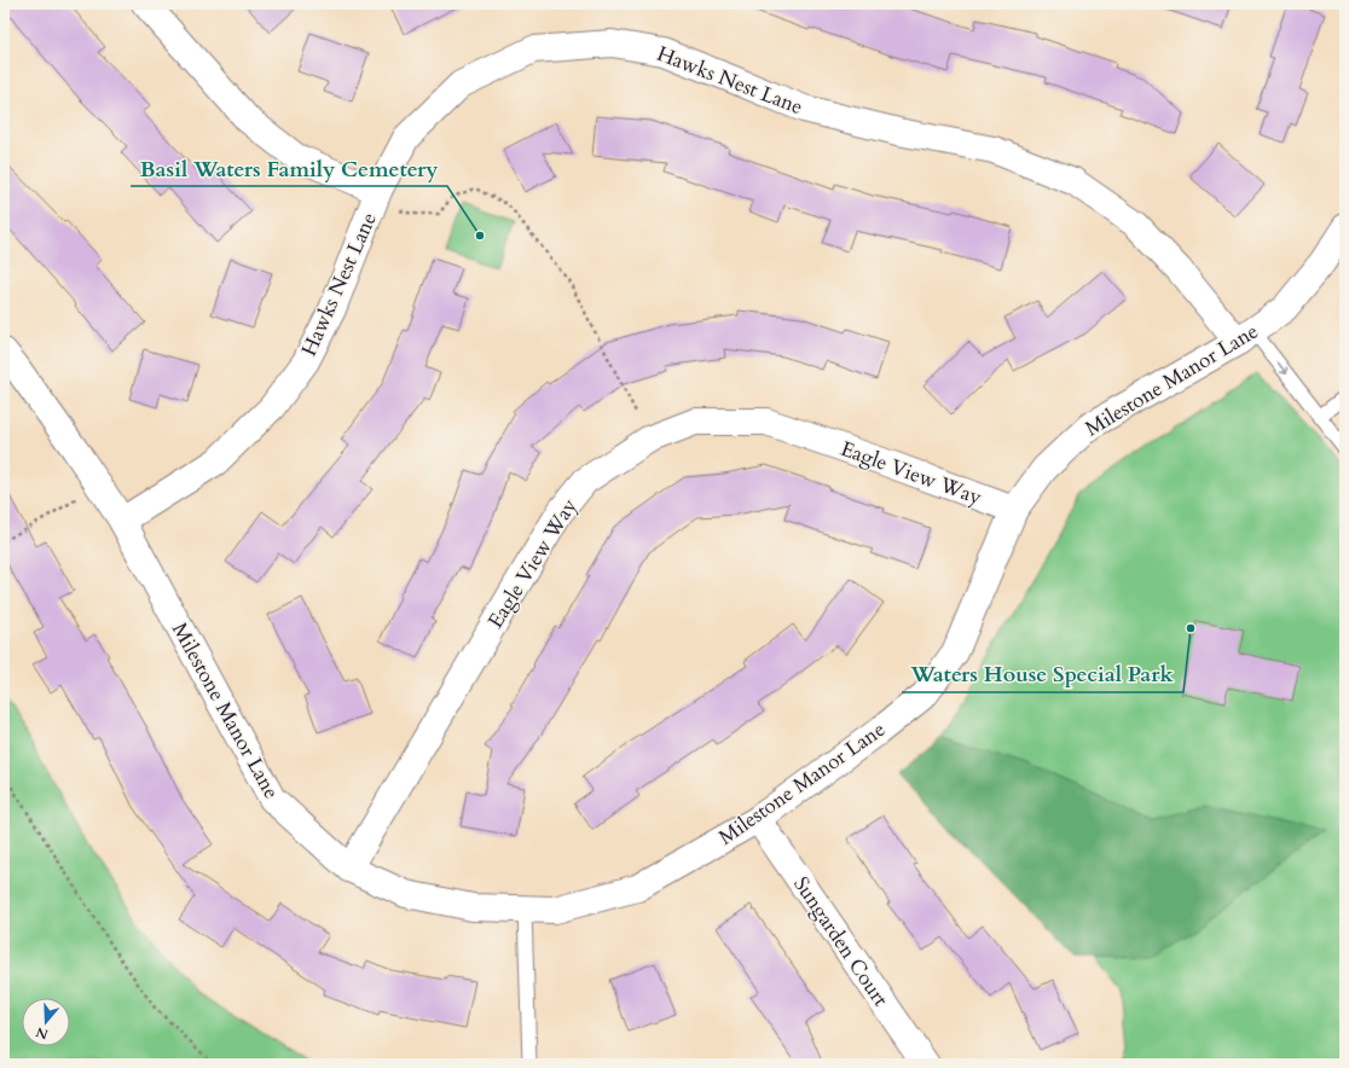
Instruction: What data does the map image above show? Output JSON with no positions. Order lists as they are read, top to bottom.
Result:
{
  "streets": {
    "street": [
      "Hawks Nest Lane",
      "Milestone Manor Lane",
      "Eagle View Way",
      "Sungarden Court"
    ]
  },
  "crossings": [
    ["Hawks Nest Lane", "Milestone Manor Lane"],
    ["Milestone Manor Lane", "Eagle View Way"],
    ["Milestone Manor Lane", "Sungarden Court"]
  ],
  "places": ["Basil Waters Family Cemetery", "Waters House Special Park"],
  "north": "bottom"
}
